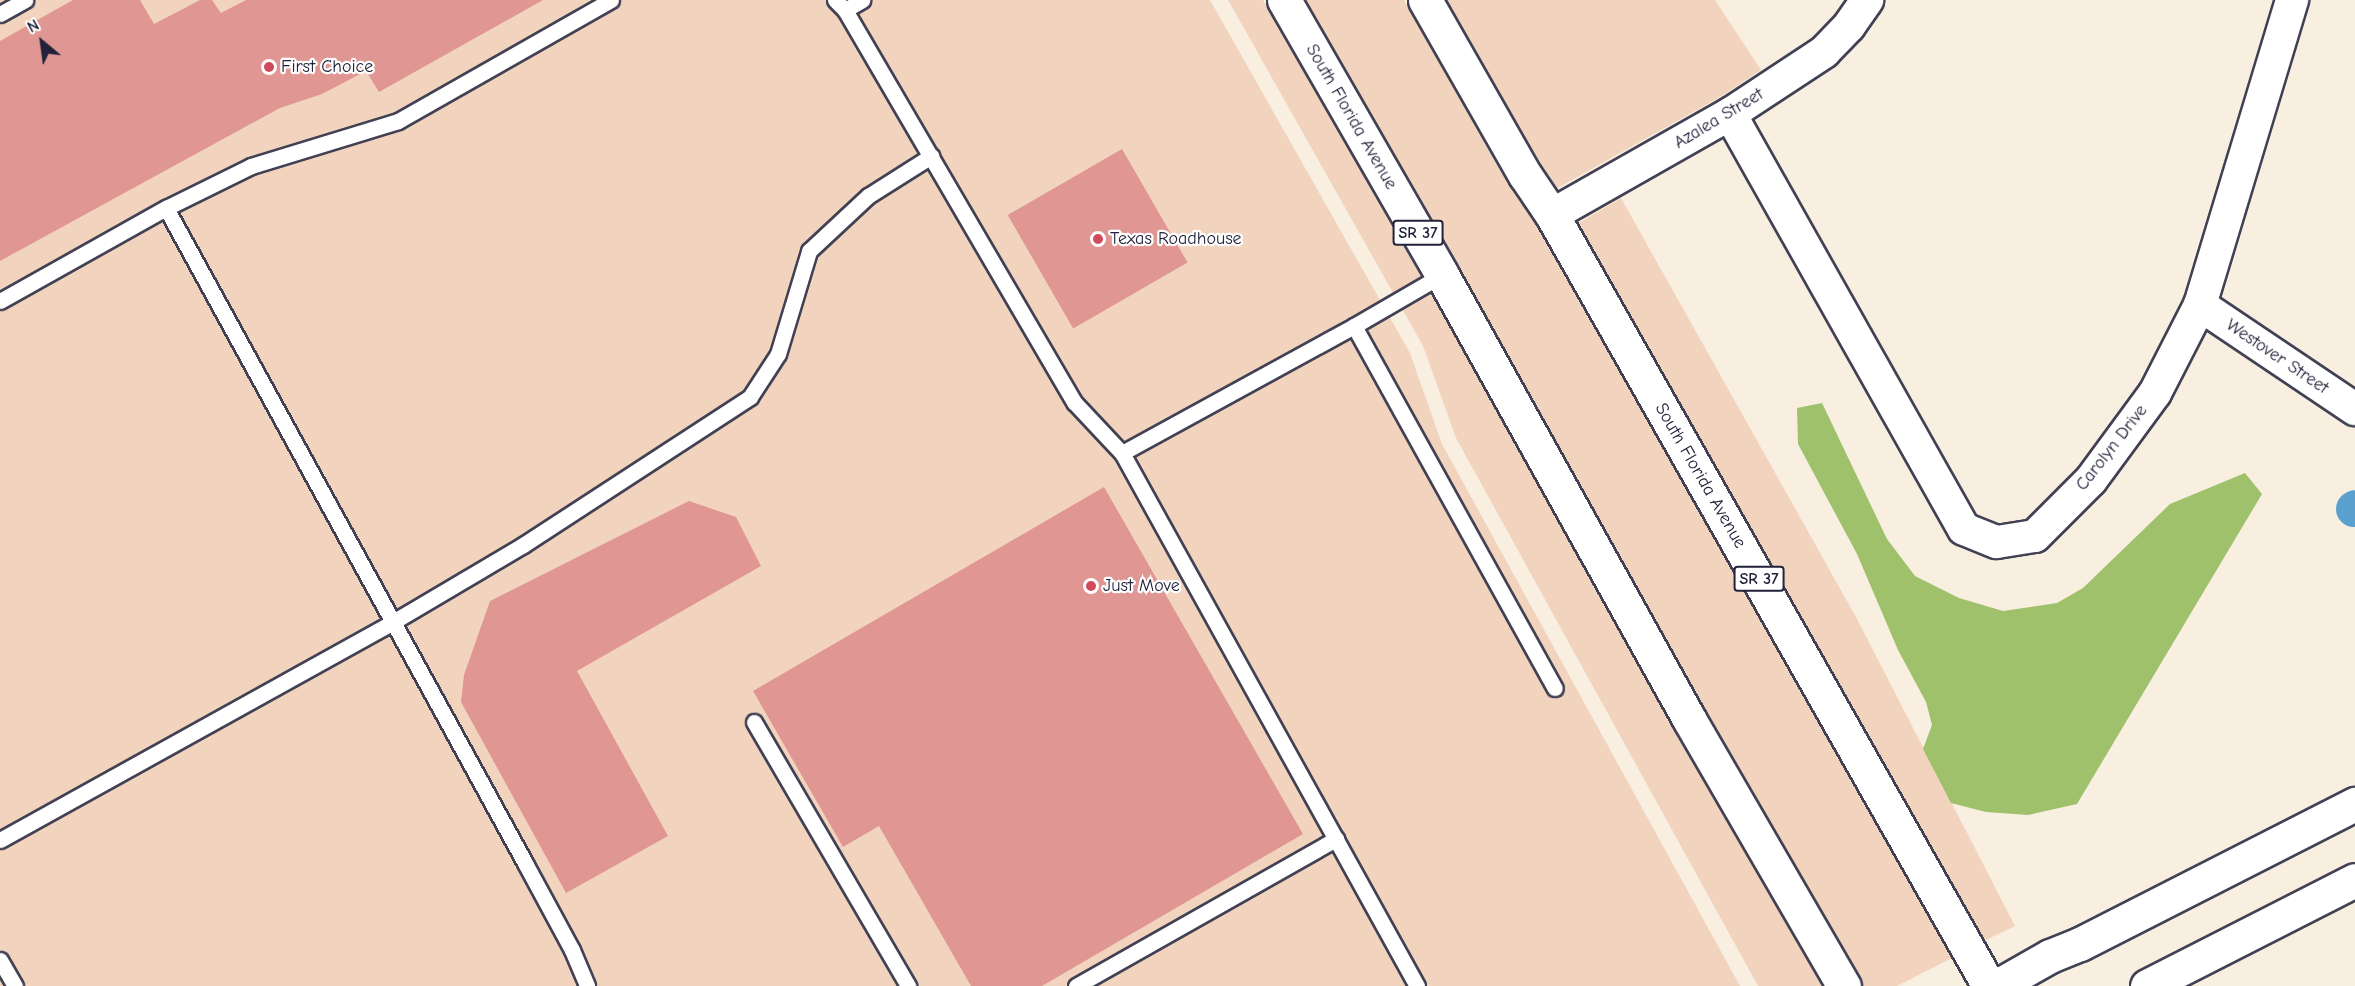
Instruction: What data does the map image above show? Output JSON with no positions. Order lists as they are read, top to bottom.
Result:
{
  "streets": {
    "main road": ["South Florida Avenue", "SR 37"],
    "street": ["Azalea Street", "Westover Street", "Carolyn Drive"]
  },
  "crossings": [
    ["South Florida Avenue", "Azalea Street"],
    ["Azalea Street", "Carolyn Drive"],
    ["Westover Street", "Carolyn Drive"]
  ],
  "places": ["First Choice", "Texas Roadhouse", "Just Move"],
  "north": "top left"
}
